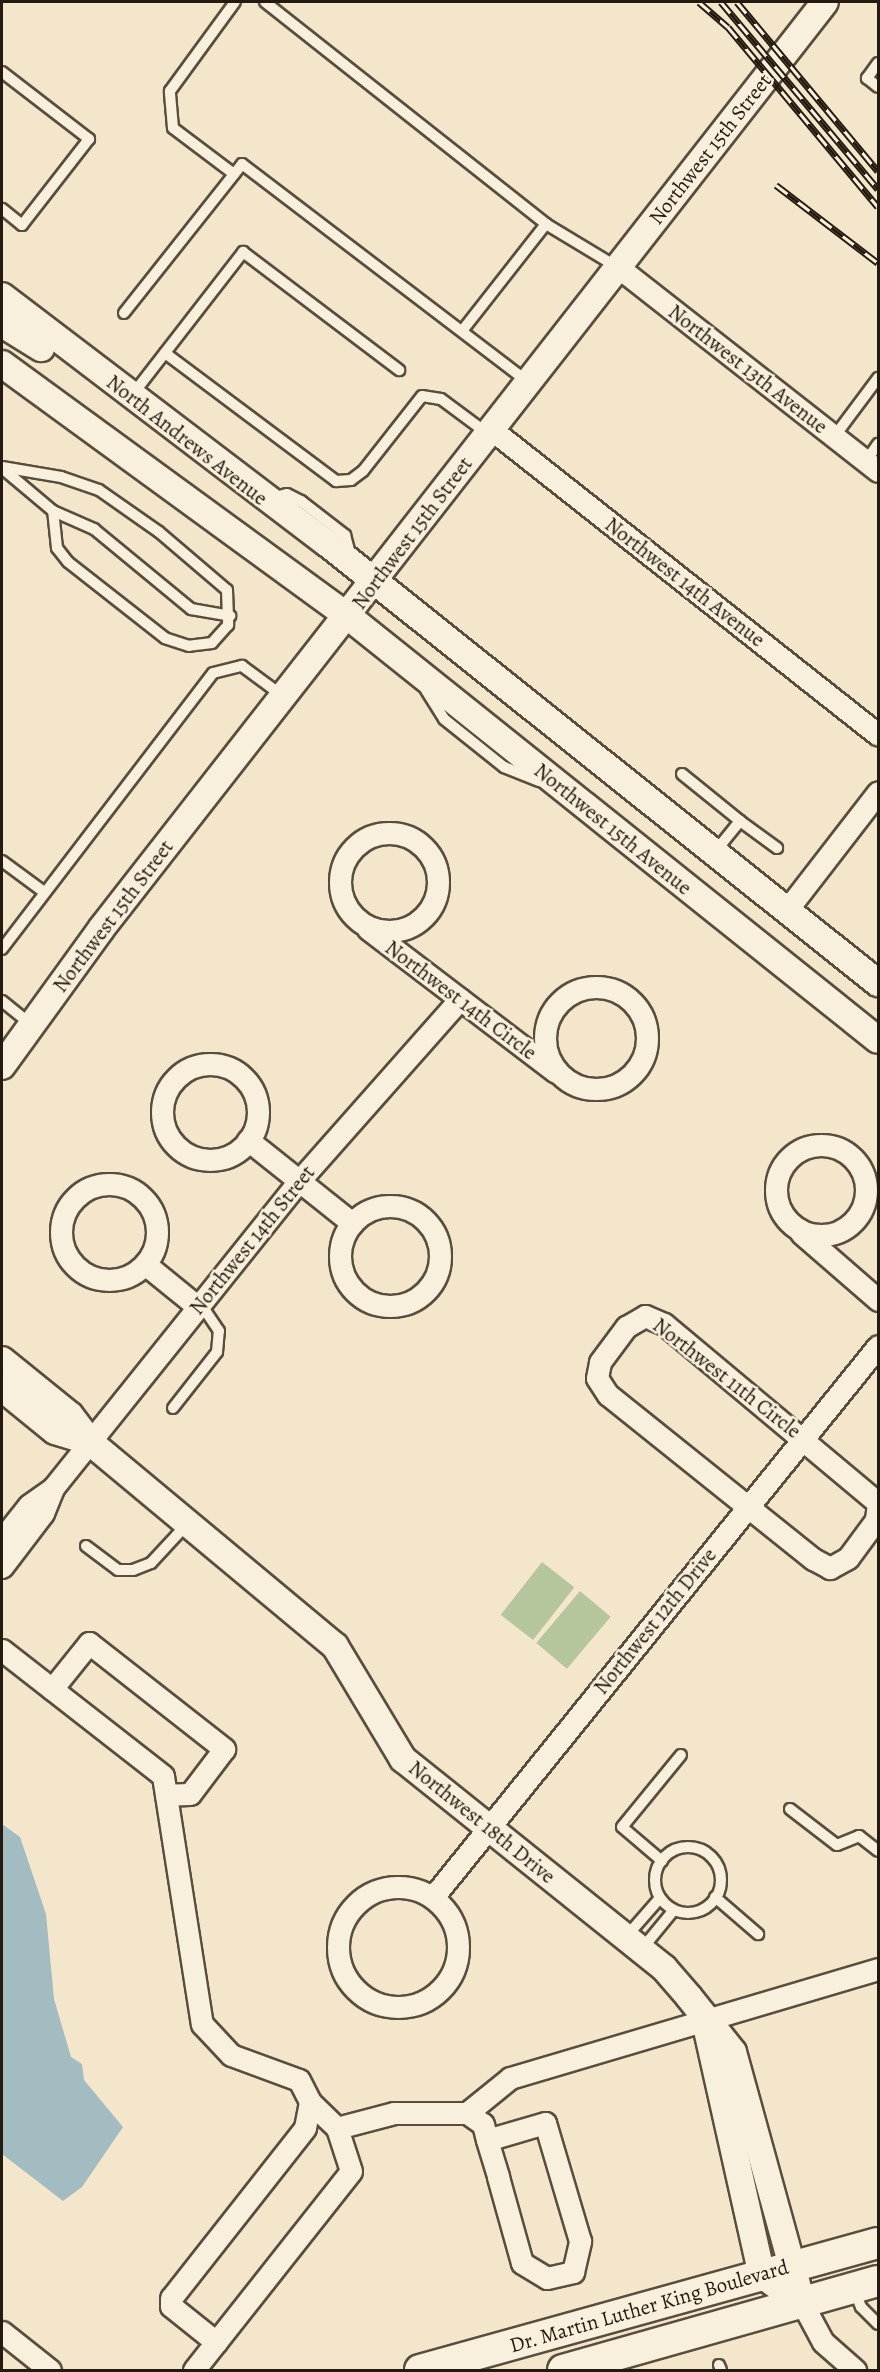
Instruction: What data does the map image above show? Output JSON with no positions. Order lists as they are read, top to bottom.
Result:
{
  "streets": {
    "main road": ["Dr. Martin Luther King Boulevard"],
    "street": [
      "Northwest 15th Street",
      "Northwest 13th Avenue",
      "North Andrews Avenue",
      "Northwest 14th Avenue",
      "Northwest 15th Avenue",
      "Northwest 14th Circle",
      "Northwest 14th Street",
      "Northwest 11th Circle",
      "Northwest 12th Drive",
      "Northwest 18th Drive"
    ]
  },
  "crossings": [
    ["Northwest 15th Street", "Northwest 13th Avenue"],
    ["Northwest 15th Street", "North Andrews Avenue"],
    ["Northwest 15th Street", "Northwest 14th Avenue"],
    ["Northwest 15th Street", "Northwest 15th Avenue"],
    ["North Andrews Avenue", "Northwest 15th Avenue"],
    ["Northwest 14th Circle", "Northwest 14th Street"],
    ["Northwest 14th Street", "Northwest 18th Drive"],
    ["Northwest 11th Circle", "Northwest 12th Drive"],
    ["Northwest 12th Drive", "Northwest 18th Drive"],
    ["Northwest 18th Drive", "Dr. Martin Luther King Boulevard"]
  ]
}
